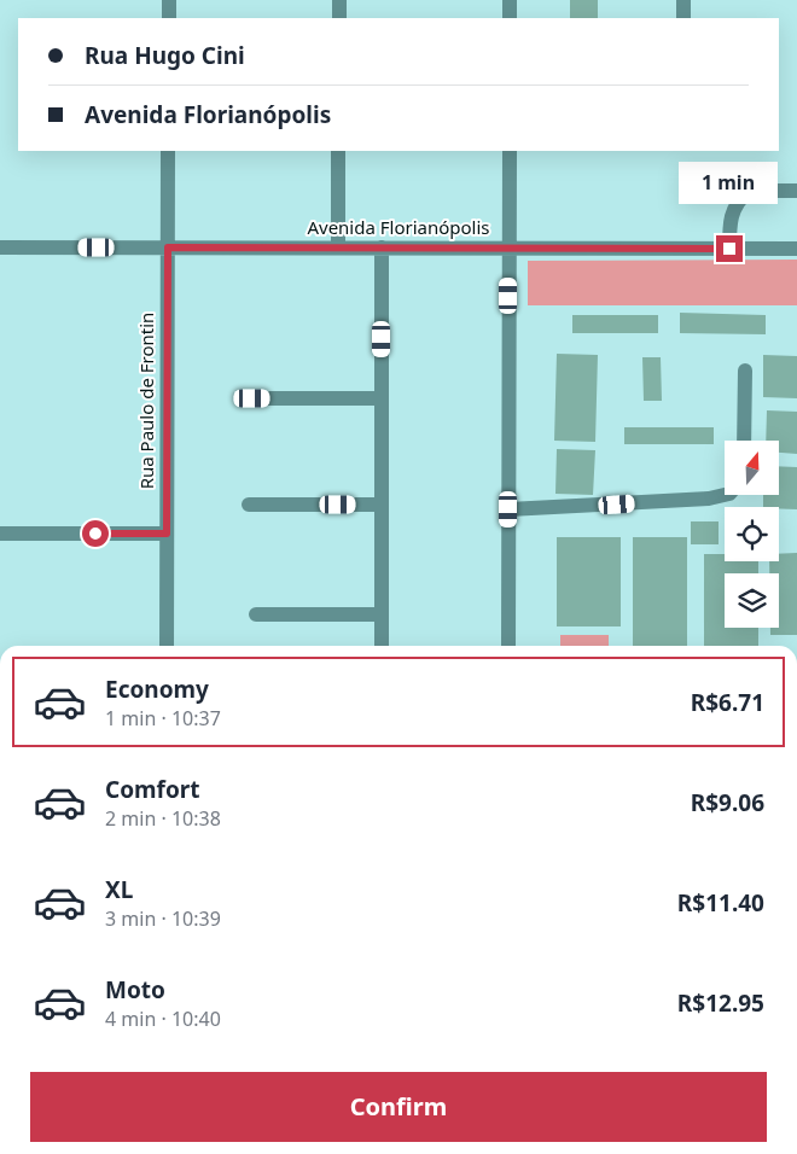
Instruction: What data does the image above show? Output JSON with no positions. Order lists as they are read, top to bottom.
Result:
{
  "streets": {
    "street": ["Avenida Florianópolis", "Rua Paulo de Frontin"]
  },
  "crossings": [
    ["Avenida Florianópolis", "Rua Paulo de Frontin"]
  ],
  "north": "top",
  "page": {
    "banner": ["Rua Hugo Cini", "Avenida Florianópolis"],
    "bubble": "1 min",
    "list": [
      {
        "name": "Economy",
        "note": "1 min · 10:37",
        "value": "R$6.71"
      },
      {
        "name": "Comfort",
        "note": "2 min · 10:38",
        "value": "R$9.06"
      },
      {
        "name": "XL",
        "note": "3 min · 10:39",
        "value": "R$11.40"
      },
      {
        "name": "Moto",
        "note": "4 min · 10:40",
        "value": "R$12.95"
      }
    ],
    "buttons": "Confirm"
  }
}
